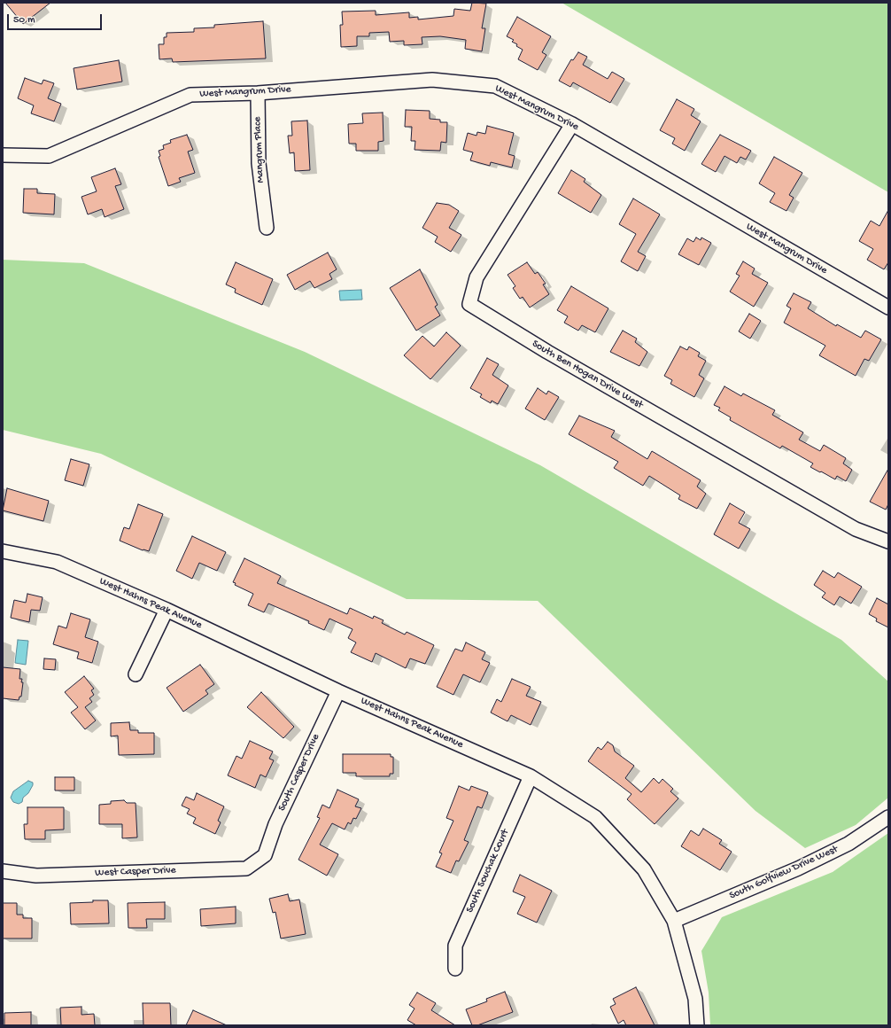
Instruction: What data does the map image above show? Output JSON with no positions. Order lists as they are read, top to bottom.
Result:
{
  "streets": {
    "street": [
      "West Mangrum Drive",
      "Mangrum Place",
      "South Ben Hogan Drive West",
      "West Hahns Peak Avenue",
      "South Casper Drive",
      "South Souchak Court",
      "West Casper Drive",
      "South Golfview Drive West"
    ]
  },
  "crossings": [
    ["West Mangrum Drive", "Mangrum Place"],
    ["West Mangrum Drive", "South Ben Hogan Drive West"],
    ["West Hahns Peak Avenue", "South Casper Drive"],
    ["West Hahns Peak Avenue", "South Souchak Court"],
    ["West Hahns Peak Avenue", "South Golfview Drive West"],
    ["South Casper Drive", "West Casper Drive"]
  ],
  "scale_bar": "50 m"
}
